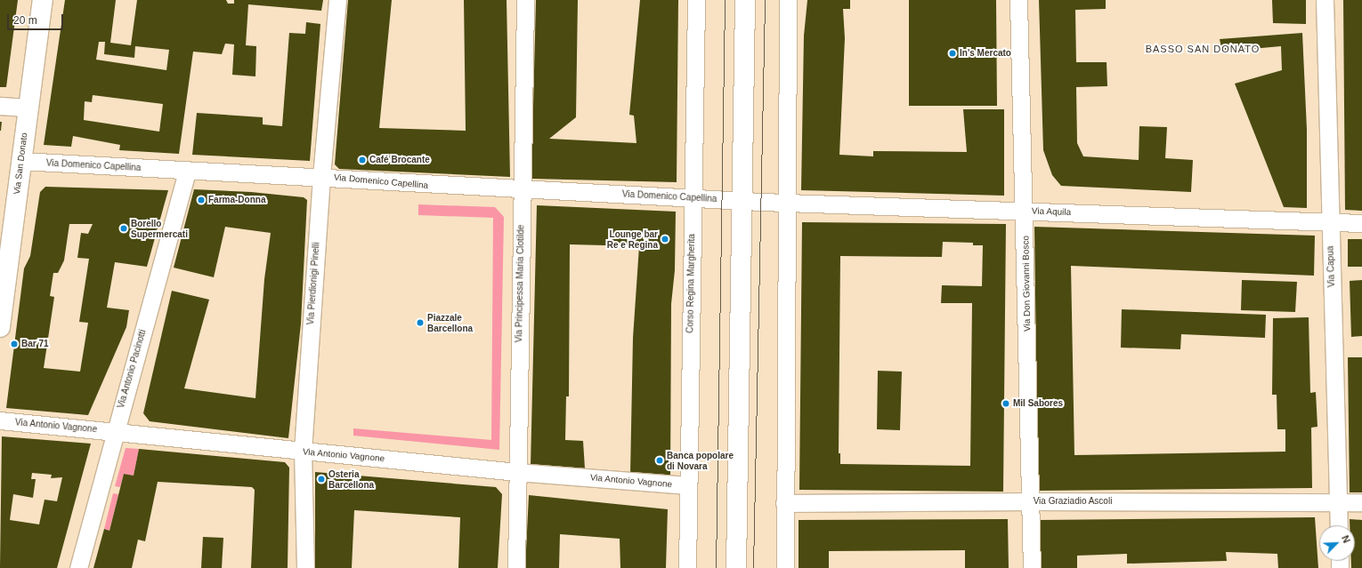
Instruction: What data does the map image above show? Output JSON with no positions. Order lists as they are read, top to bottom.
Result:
{
  "streets": {
    "main road": ["Via San Donato"],
    "street": [
      "Via Domenico Capellina",
      "Via Aquila",
      "Via Capua",
      "Via Pierdionigi Pinelli",
      "Via Principessa Maria Clotilde",
      "Corso Regina Margherita",
      "Via Don Giovanni Bosco",
      "Via Antonio Pacinotti",
      "Via Antonio Vagnone",
      "Via Graziadio Ascoli"
    ]
  },
  "crossings": [
    ["Via San Donato", "Via Domenico Capellina"],
    ["Via Domenico Capellina", "Via Aquila"],
    ["Via Domenico Capellina", "Via Pierdionigi Pinelli"],
    ["Via Domenico Capellina", "Via Principessa Maria Clotilde"],
    ["Via Domenico Capellina", "Corso Regina Margherita"],
    ["Via Domenico Capellina", "Via Antonio Pacinotti"],
    ["Via Aquila", "Via Capua"],
    ["Via Aquila", "Via Don Giovanni Bosco"],
    ["Via Capua", "Via Graziadio Ascoli"],
    ["Via Pierdionigi Pinelli", "Via Antonio Vagnone"],
    ["Via Principessa Maria Clotilde", "Via Antonio Vagnone"],
    ["Corso Regina Margherita", "Via Antonio Vagnone"],
    ["Via Don Giovanni Bosco", "Via Graziadio Ascoli"],
    ["Via Antonio Pacinotti", "Via Antonio Vagnone"]
  ],
  "districts": ["BASSO SAN DONATO"],
  "places": [
    "In's Mercato",
    "Café Brocante",
    "Farma-Donna",
    "Borello Supermercati",
    "Lounge bar Re e Regina",
    "Piazzale Barcellona",
    "Bar 71",
    "Mil Sabores",
    "Banca popolare di Novara",
    "Osteria Barcellona"
  ],
  "scale_bar": "20 m",
  "north": "top right"
}
